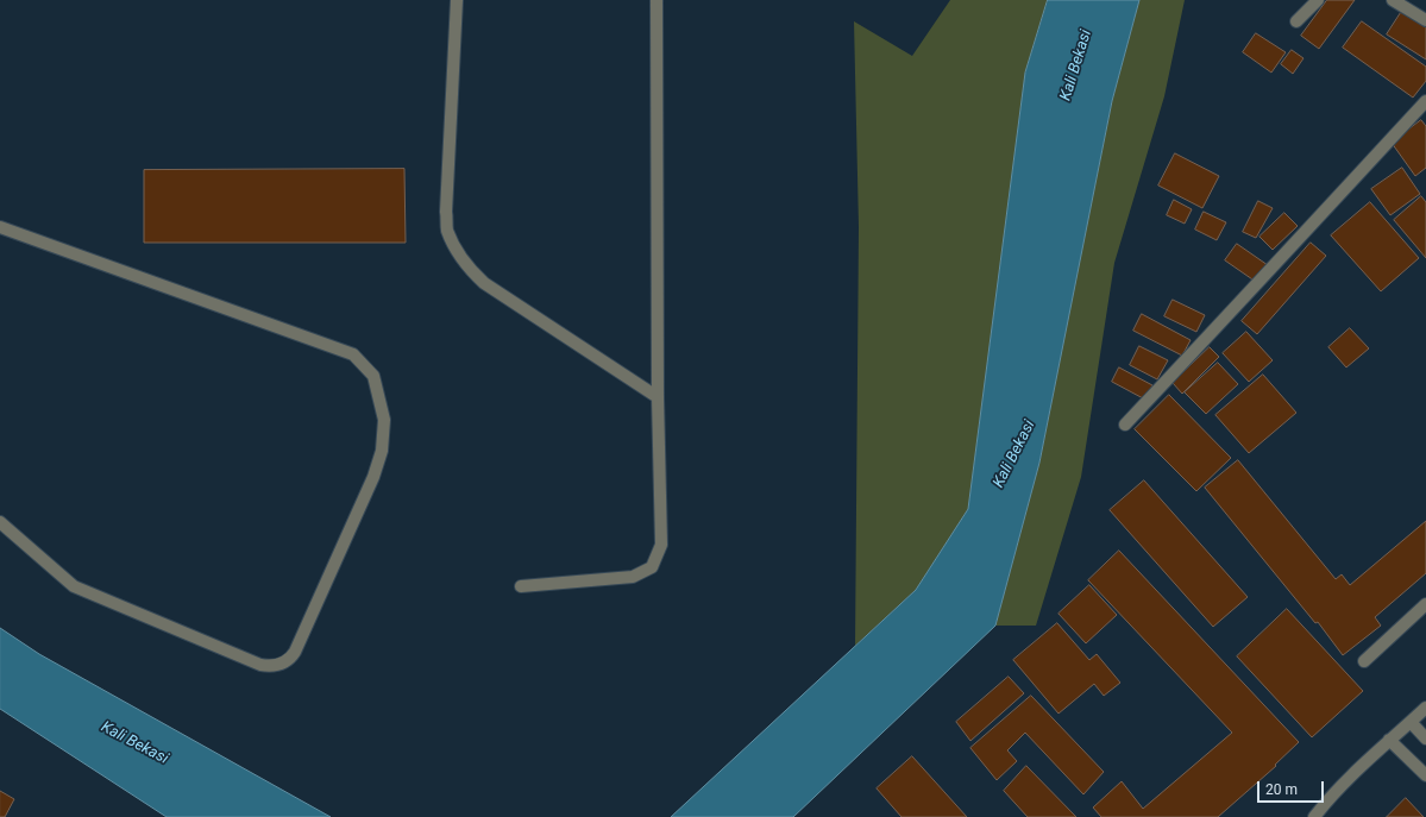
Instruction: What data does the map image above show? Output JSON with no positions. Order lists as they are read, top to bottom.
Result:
{
  "water": ["Kali Bekasi"],
  "scale_bar": "20 m"
}
